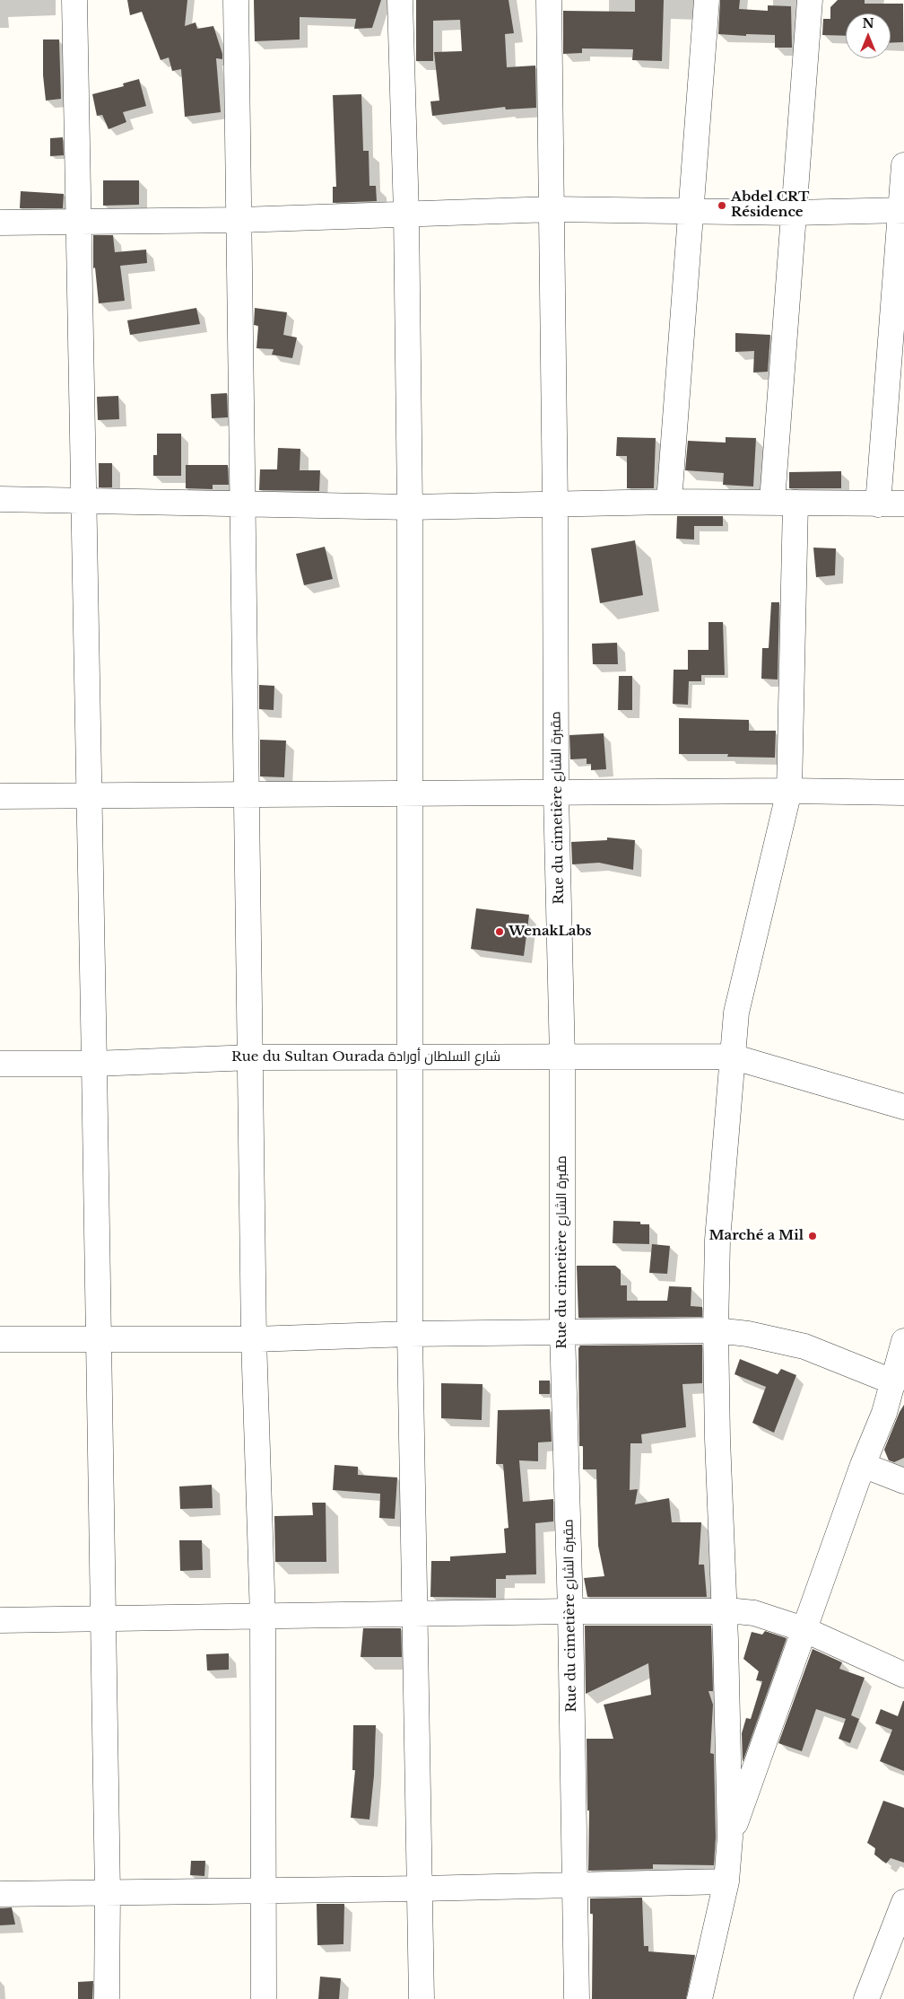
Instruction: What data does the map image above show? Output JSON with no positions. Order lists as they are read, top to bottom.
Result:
{
  "streets": {
    "street": ["Rue du cimetière مقبرة الشارع", "Rue du Sultan Ourada شارع السلطان أورادة"]
  },
  "crossings": [
    ["Rue du cimetière مقبرة الشارع", "Rue du Sultan Ourada شارع السلطان أورادة"]
  ],
  "places": ["Abdel CRT Résidence", "WenakLabs", "Marché a Mil"],
  "north": "top"
}
